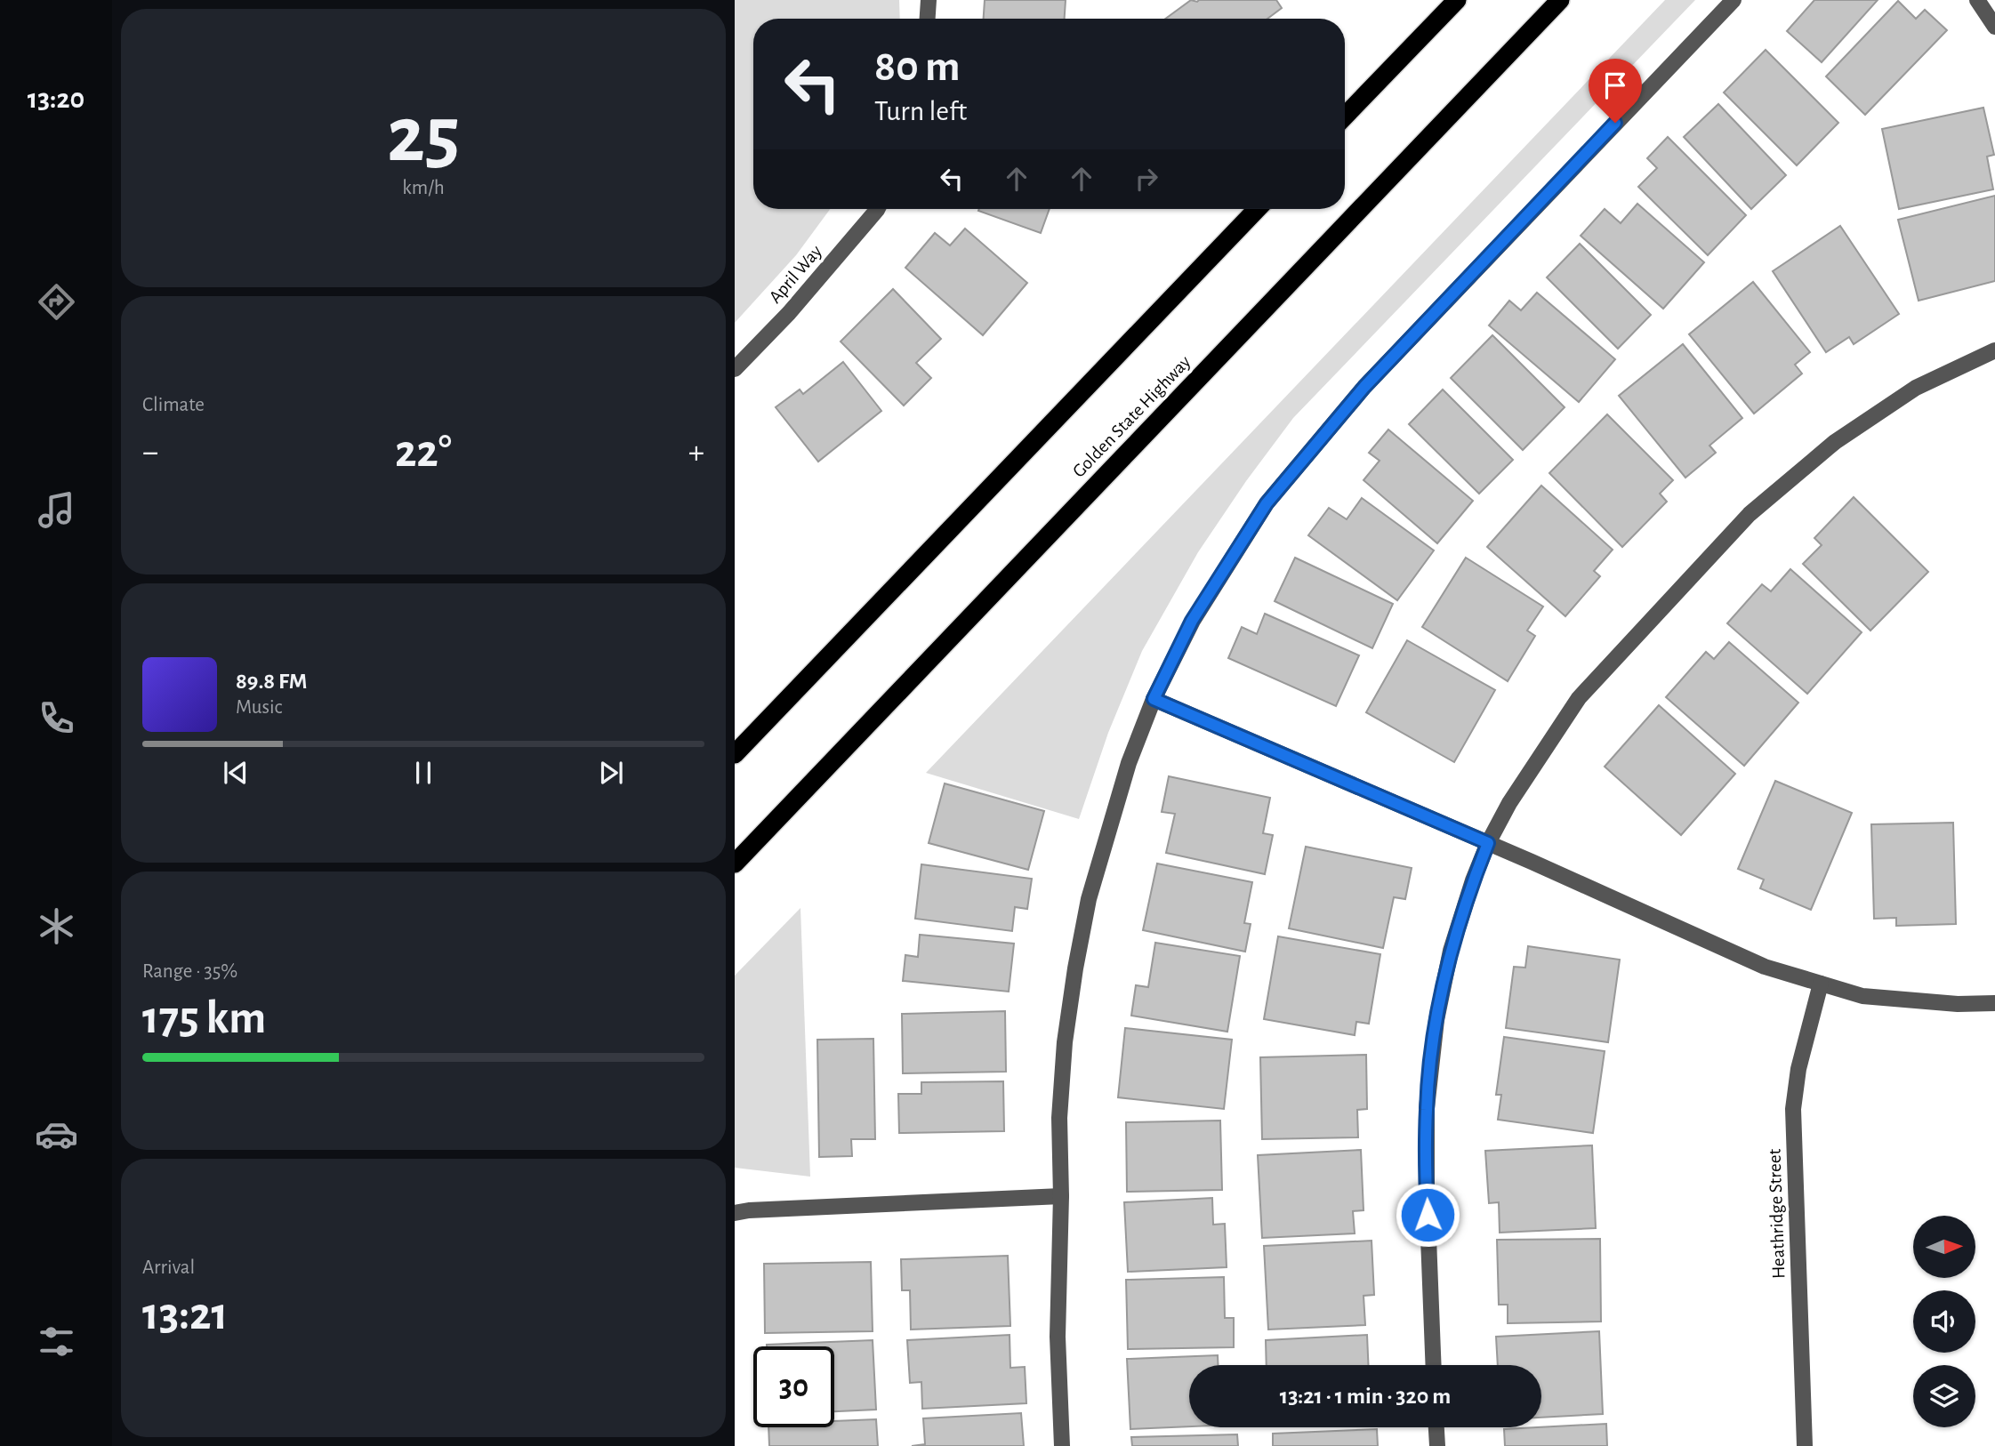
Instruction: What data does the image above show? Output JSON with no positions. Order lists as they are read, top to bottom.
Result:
{
  "streets": {
    "highway": ["Golden State Highway"],
    "street": ["April Way", "Heathridge Street"]
  },
  "north": "right",
  "page": {
    "tabs": "13:20",
    "tile": [
      ["25", "km/h"],
      "Climate",
      ["Range · 35%", "175 km"],
      ["Arrival", "13:21"]
    ],
    "turn": ["80 m", "Turn left"],
    "heat": ["−", "22°", "+"],
    "song": ["89.8 FM", "Music"],
    "limit": "30",
    "trip": "13:21 · 1 min · 320 m"
  }
}
